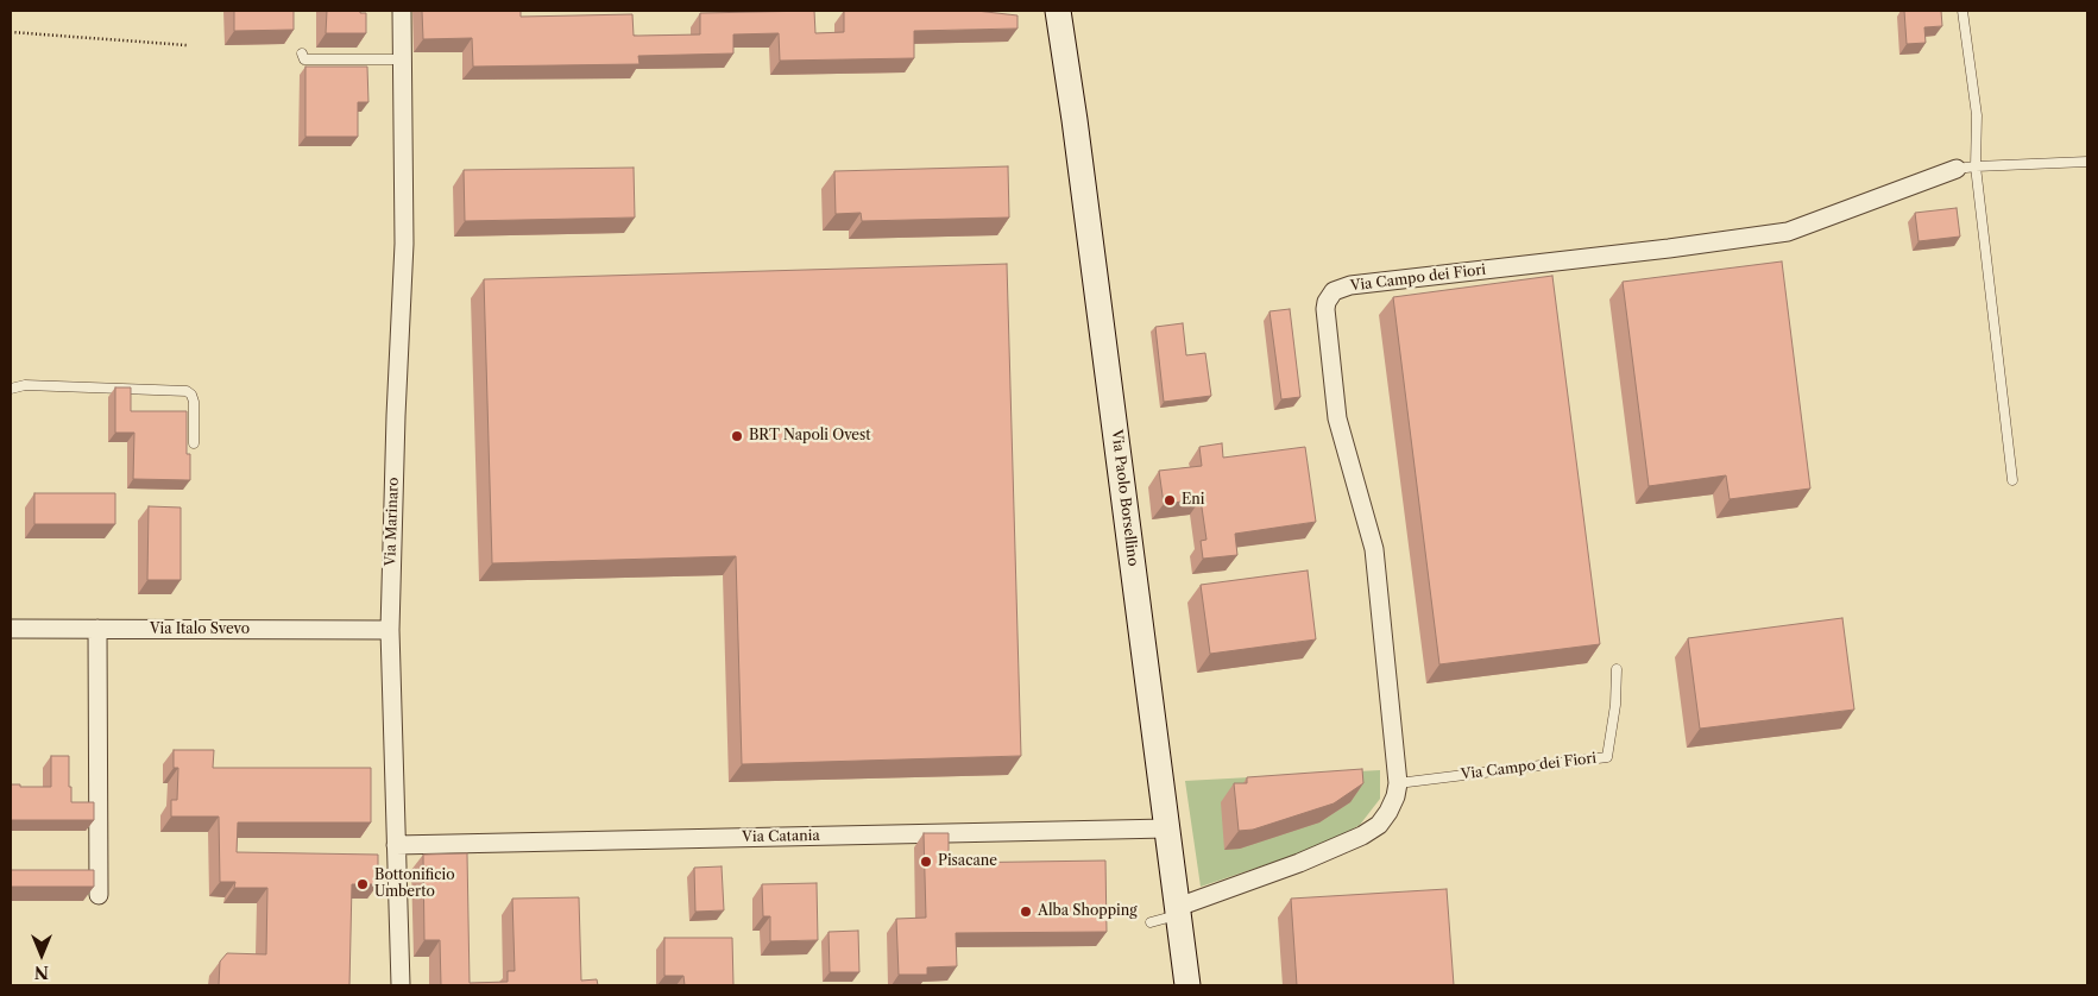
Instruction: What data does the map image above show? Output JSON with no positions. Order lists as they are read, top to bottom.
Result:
{
  "streets": {
    "main road": ["Via Paolo Borsellino"],
    "street": [
      "Via Campo dei Fiori",
      "Via Marinaro",
      "Via Italo Svevo",
      "Via Catania"
    ]
  },
  "crossings": [
    ["Via Campo dei Fiori", "Via Paolo Borsellino"],
    ["Via Paolo Borsellino", "Via Catania"],
    ["Via Marinaro", "Via Italo Svevo"],
    ["Via Marinaro", "Via Catania"]
  ],
  "places": [
    "BRT Napoli Ovest",
    "Eni",
    "Pisacane",
    "Bottonificio Umberto",
    "Alba Shopping"
  ],
  "north": "bottom"
}
